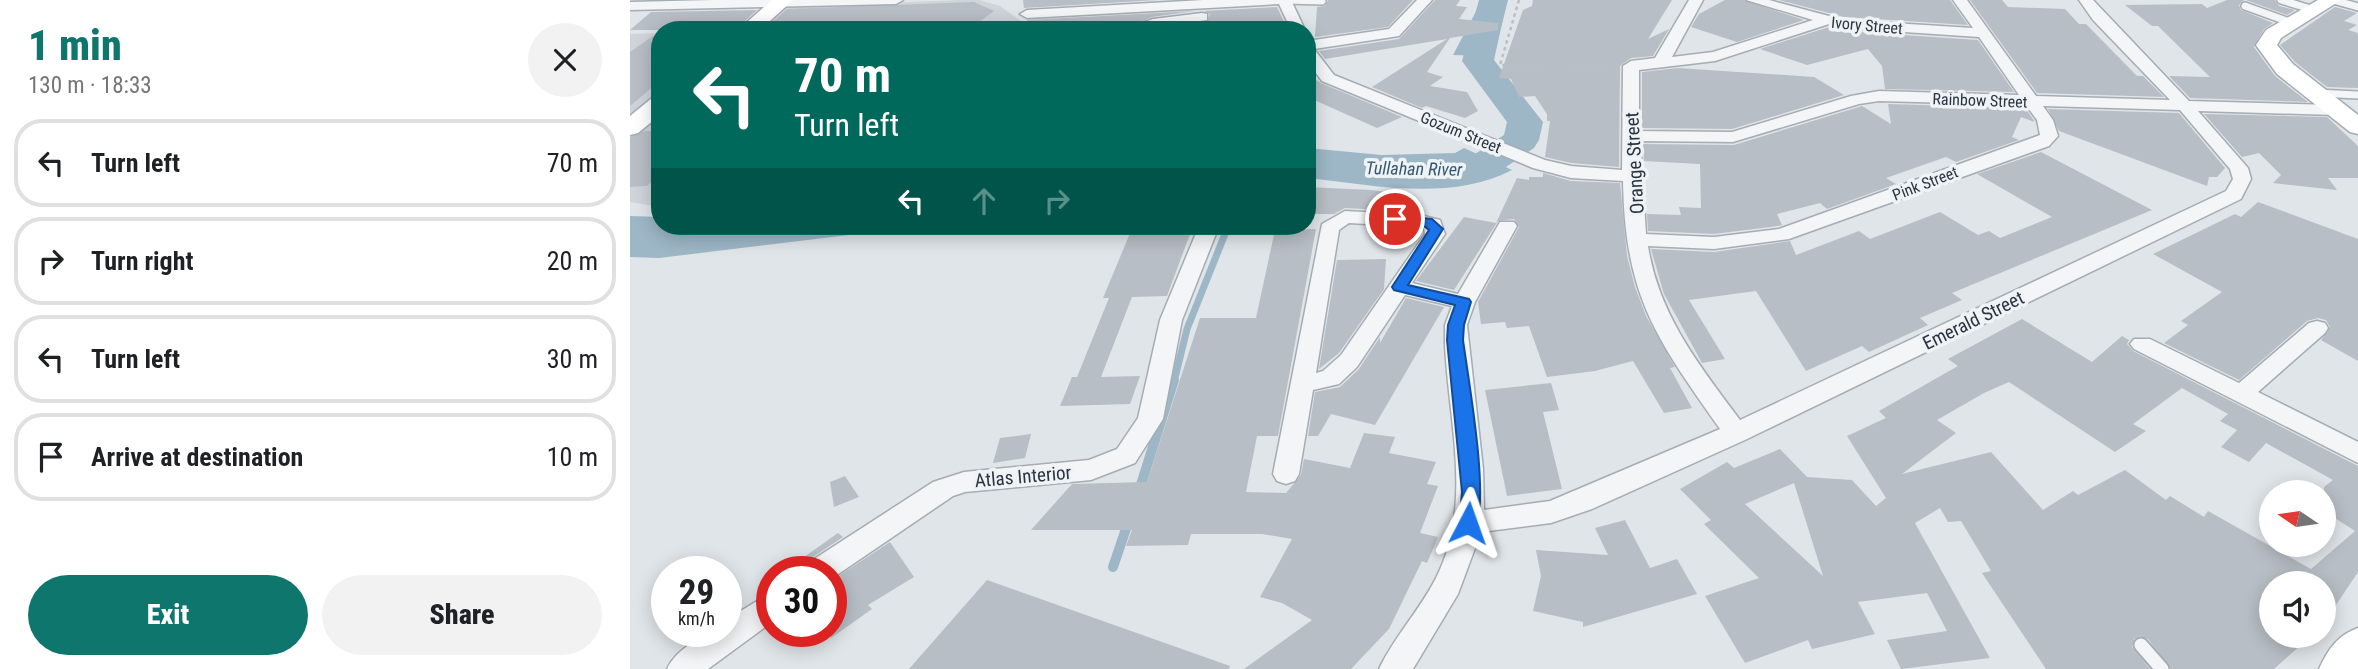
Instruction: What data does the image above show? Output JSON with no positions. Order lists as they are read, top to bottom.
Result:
{
  "streets": {
    "street": [
      "Ivory Street",
      "Rainbow Street",
      "Gozum Street",
      "Orange Street",
      "Pink Street",
      "Emerald Street",
      "Atlas Interior"
    ]
  },
  "crossings": [
    ["Ivory Street", "Pink Street"],
    ["Rainbow Street", "Orange Street"],
    ["Rainbow Street", "Pink Street"],
    ["Rainbow Street", "Emerald Street"],
    ["Gozum Street", "Orange Street"],
    ["Orange Street", "Pink Street"],
    ["Orange Street", "Emerald Street"]
  ],
  "water": ["Tullahan River"],
  "north": "left",
  "page": {
    "heading": ["1 min", "130 m · 18:33"],
    "turn": ["70 m", "Turn left"],
    "list": [
      {
        "name": "Turn left",
        "value": "70 m"
      },
      {
        "name": "Turn right",
        "value": "20 m"
      },
      {
        "name": "Turn left",
        "value": "30 m"
      },
      {
        "name": "Arrive at destination",
        "value": "10 m"
      }
    ],
    "speed": "29 km/h",
    "limit": "30",
    "buttons": ["Exit", "Share"]
  }
}
